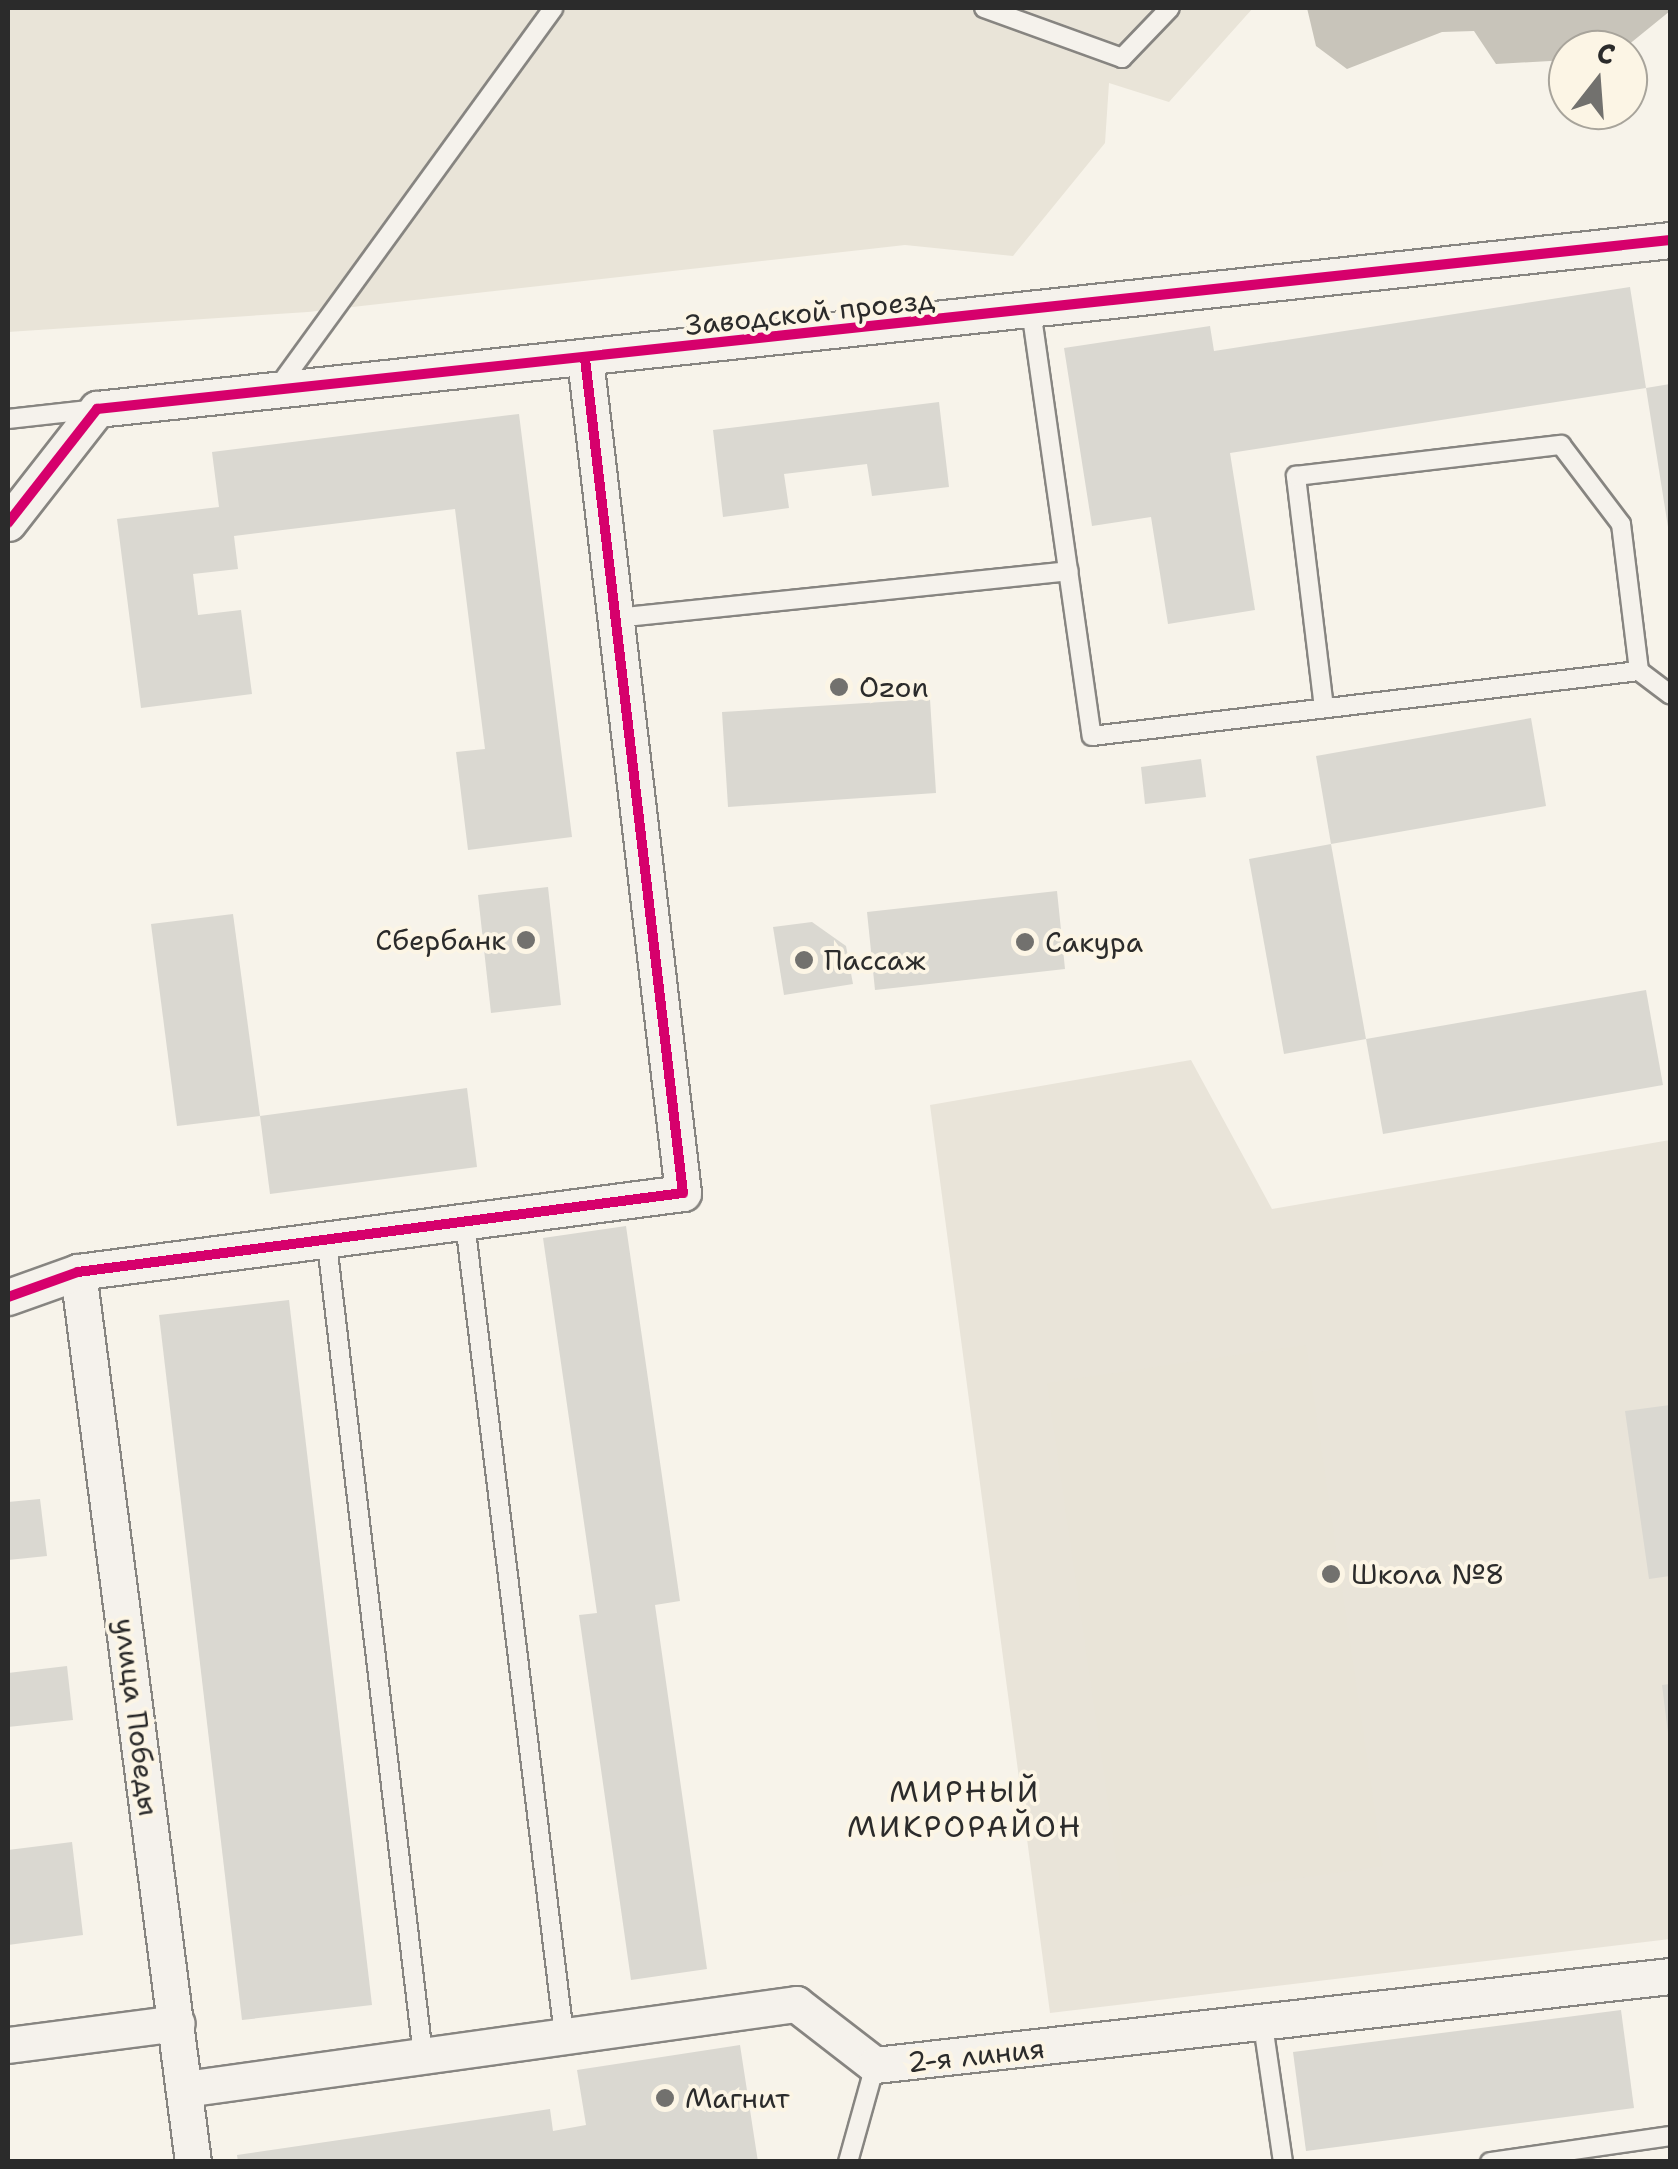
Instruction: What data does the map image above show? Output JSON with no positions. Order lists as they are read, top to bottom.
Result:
{
  "streets": {
    "street": ["Заводской проезд", "улица Победы", "2-я линия"]
  },
  "crossings": [
    ["улица Победы", "2-я линия"]
  ],
  "districts": ["МИРНЫЙ МИКРОРАЙОН"],
  "places": [
    "Ozon",
    "Сбербанк",
    "Сакура",
    "Пассаж",
    "Школа №8",
    "Магнит"
  ],
  "north": "top"
}
